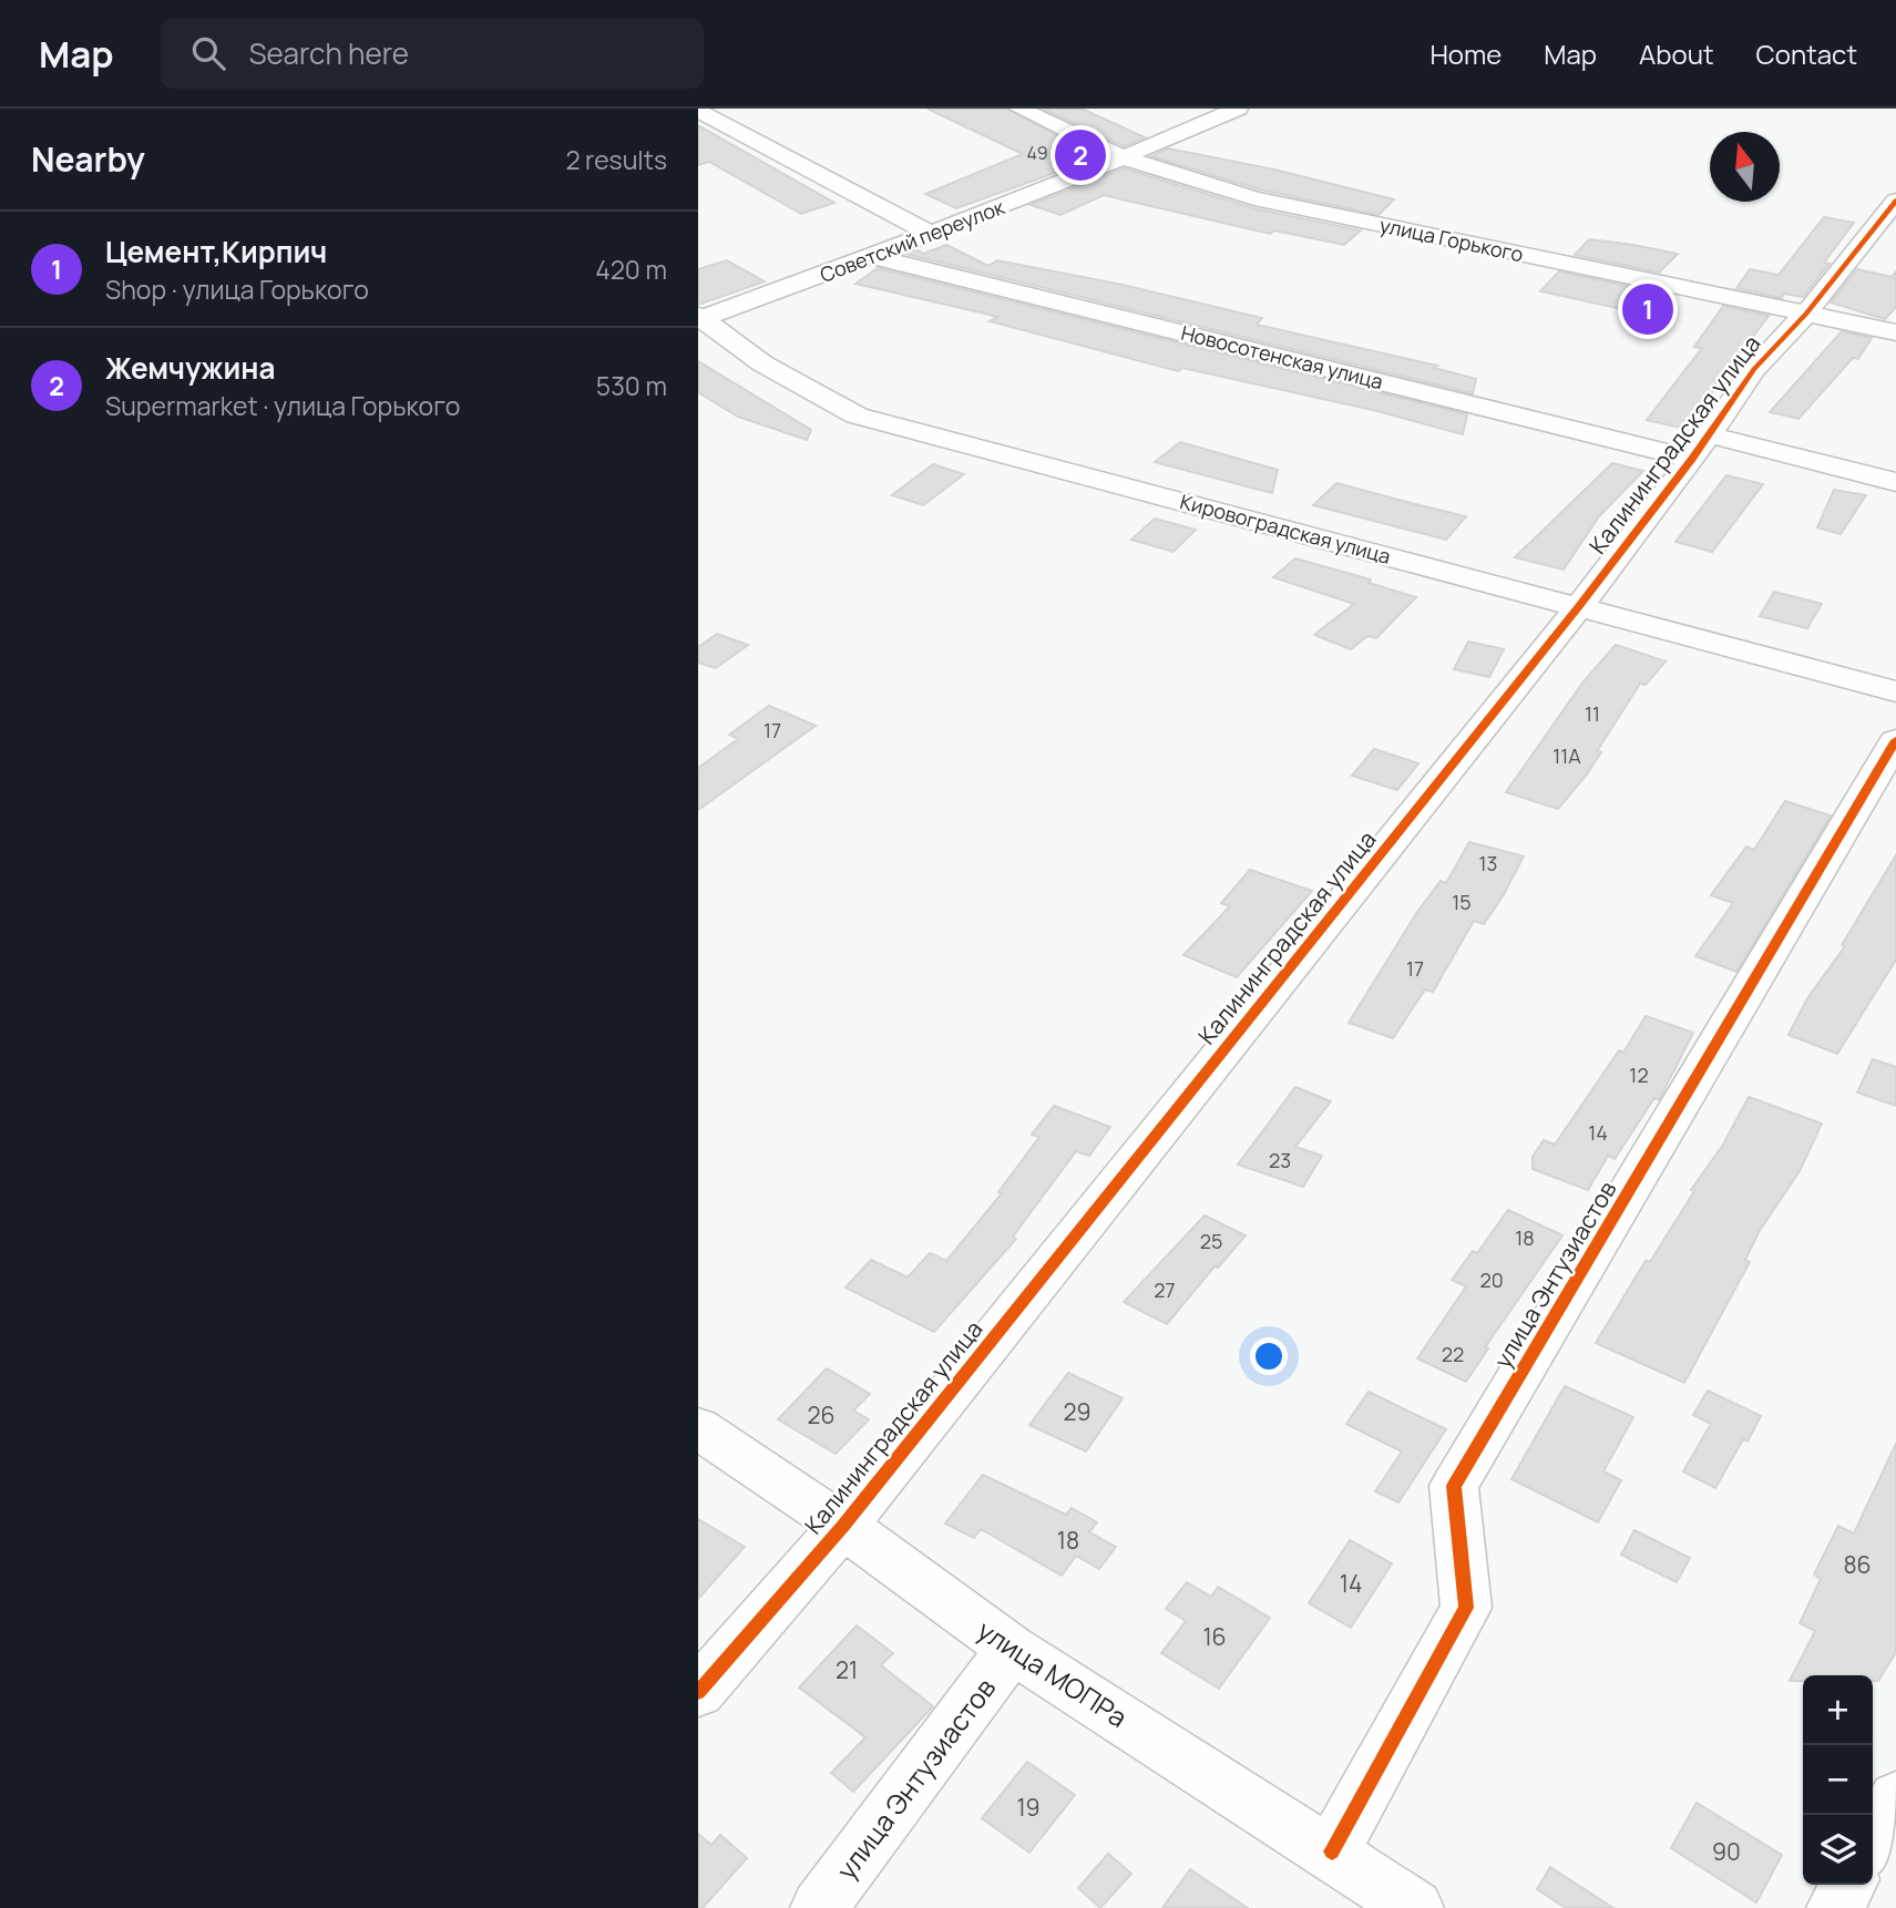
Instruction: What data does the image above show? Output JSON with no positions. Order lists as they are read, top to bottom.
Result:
{
  "streets": {
    "street": [
      "улица Горького",
      "Советский переулок",
      "Новосотенская улица",
      "Калининградская улица",
      "Кировоградская улица",
      "улица Энтузиастов",
      "улица МОПРа"
    ]
  },
  "crossings": [
    ["улица Горького", "Советский переулок"],
    ["улица Горького", "Калининградская улица"],
    ["Советский переулок", "Новосотенская улица"],
    ["Советский переулок", "Кировоградская улица"],
    ["Новосотенская улица", "Калининградская улица"],
    ["Калининградская улица", "Кировоградская улица"],
    ["Калининградская улица", "улица МОПРа"],
    ["улица Энтузиастов", "улица МОПРа"]
  ],
  "house_numbers": [
    "49",
    "11",
    "17",
    "11А",
    "13",
    "15",
    "17",
    "12",
    "14",
    "23",
    "18",
    "25",
    "20",
    "27",
    "22",
    "29",
    "26",
    "18",
    "86",
    "14",
    "16",
    "21",
    "19",
    "90"
  ],
  "north": "top",
  "page": {
    "header": "Map",
    "search": "Search here",
    "nav": [
      "Home",
      "Map",
      "About",
      "Contact"
    ],
    "heading": ["Nearby", "2 results"],
    "pins": ["2", "1"],
    "list": [
      {
        "mark": "1",
        "name": "Цемент,Кирпич",
        "note": "Shop · улица Горького",
        "value": "420 m"
      },
      {
        "mark": "2",
        "name": "Жемчужина",
        "note": "Supermarket · улица Горького",
        "value": "530 m"
      }
    ],
    "map_buttons": ["+", "−"]
  }
}
